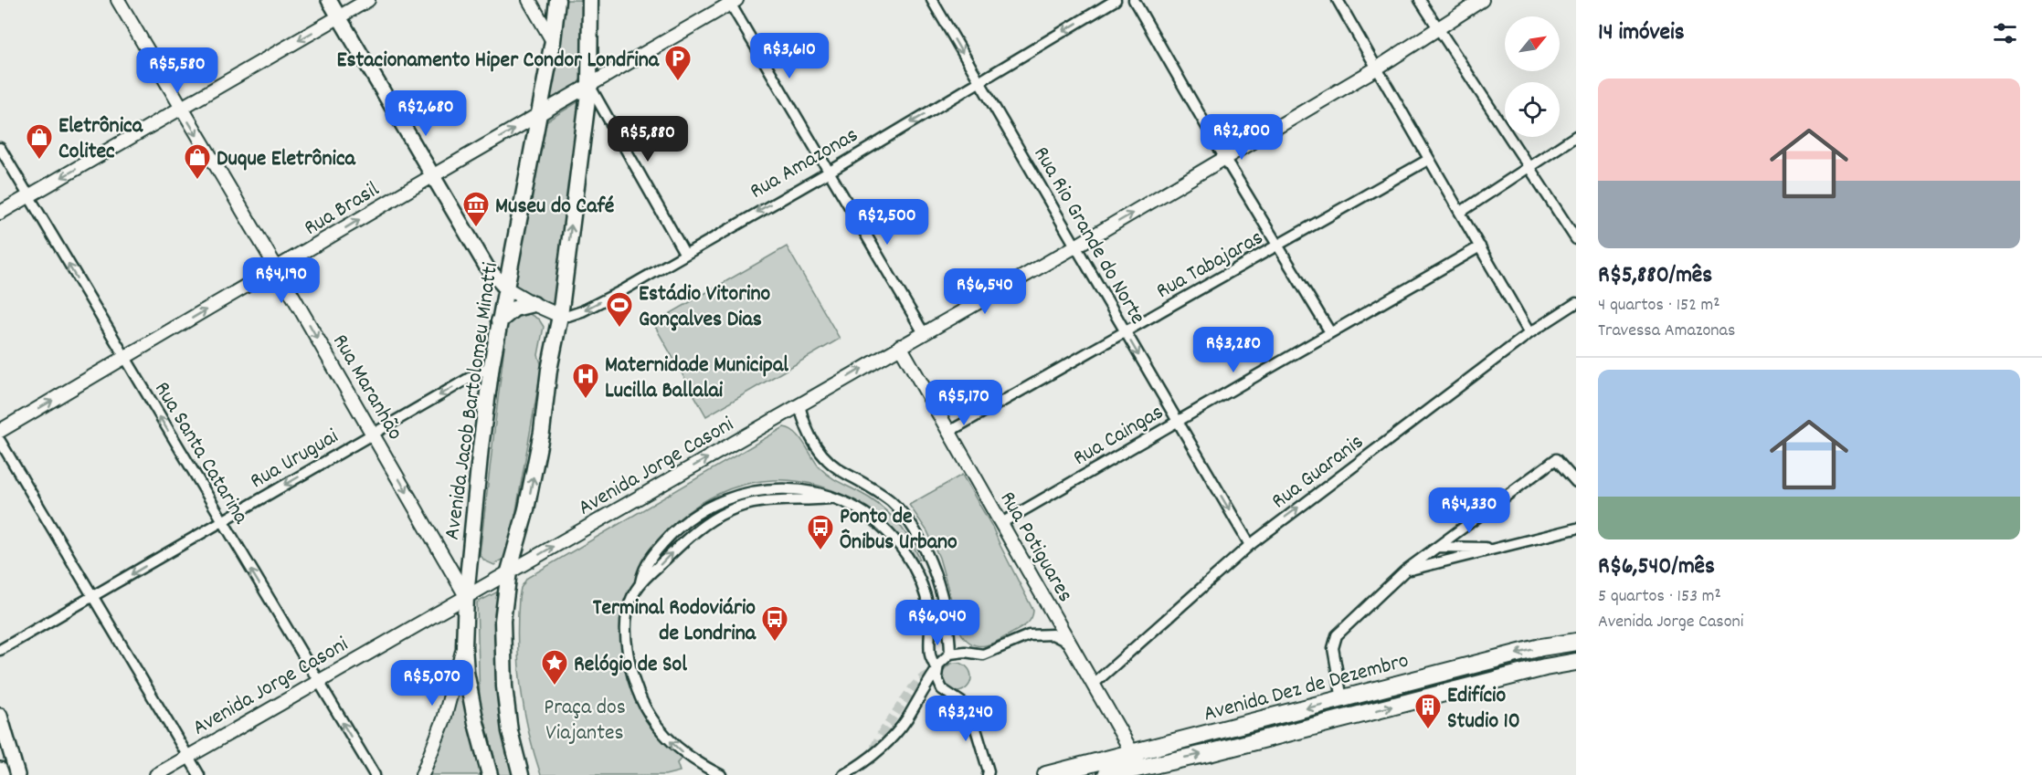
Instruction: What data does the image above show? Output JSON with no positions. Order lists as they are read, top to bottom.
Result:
{
  "streets": {
    "highway": ["Avenida Dez de Dezembro"],
    "main road": ["Avenida Jacob Bartolomeu Minatti"],
    "street": [
      "Rua Amazonas",
      "Rua Brasil",
      "Rua Rio Grande do Norte",
      "Rua Tabajaras",
      "Rua Maranhão",
      "Rua Caingas",
      "Rua Santa Catarina",
      "Rua Uruguai",
      "Avenida Jorge Casoni",
      "Rua Guaranis",
      "Rua Potiguares"
    ]
  },
  "crossings": [
    ["Rua Amazonas", "Rua Rio Grande do Norte"],
    ["Rua Brasil", "Rua Maranhão"],
    ["Rua Brasil", "Avenida Jacob Bartolomeu Minatti"],
    ["Rua Brasil", "Rua Santa Catarina"],
    ["Rua Rio Grande do Norte", "Rua Tabajaras"],
    ["Rua Rio Grande do Norte", "Rua Caingas"],
    ["Rua Rio Grande do Norte", "Avenida Jorge Casoni"],
    ["Rua Rio Grande do Norte", "Rua Guaranis"],
    ["Rua Tabajaras", "Rua Potiguares"],
    ["Rua Maranhão", "Avenida Jacob Bartolomeu Minatti"],
    ["Rua Maranhão", "Rua Uruguai"],
    ["Rua Maranhão", "Avenida Jorge Casoni"],
    ["Avenida Jacob Bartolomeu Minatti", "Rua Uruguai"],
    ["Avenida Jacob Bartolomeu Minatti", "Avenida Jorge Casoni"],
    ["Rua Caingas", "Rua Potiguares"],
    ["Rua Santa Catarina", "Rua Uruguai"],
    ["Rua Santa Catarina", "Avenida Jorge Casoni"],
    ["Avenida Jorge Casoni", "Rua Potiguares"],
    ["Rua Guaranis", "Rua Potiguares"],
    ["Rua Potiguares", "Avenida Dez de Dezembro"]
  ],
  "one_way": [
    "Rua Amazonas",
    "Rua Brasil",
    "Rua Rio Grande do Norte",
    "Rua Maranhão",
    "Rua Santa Catarina",
    "Rua Uruguai",
    "Avenida Jorge Casoni",
    "Rua Guaranis"
  ],
  "parks": ["Praça dos Viajantes"],
  "places": {
    "parking": ["Estacionamento Hiper Condor Londrina"],
    "shop": ["Eletrônica Colitec", "Duque Eletrônica"],
    "museum": ["Museu do Café"],
    "sports": ["Estádio Vitorino Gonçalves Dias"],
    "hospital": ["Maternidade Municipal Lucilla Ballalai"],
    "bus stop": ["Ponto de Ônibus Urbano", "Terminal Rodoviário de Londrina"],
    "place": ["Relógio de Sol"],
    "building": ["Edifício Studio 10"]
  },
  "north": "top right",
  "page": {
    "heading": "14 imóveis",
    "price": [
      "R$3,610",
      "R$5,580",
      "R$2,680",
      "R$2,800",
      "R$5,880",
      "R$2,500",
      "R$4,190",
      "R$6,540",
      "R$3,280",
      "R$5,170",
      "R$4,330",
      "R$6,040",
      "R$5,070",
      "R$3,240"
    ],
    "list": [
      {
        "name": "R$5,880/mês",
        "note": "4 quartos · 152 m² · Travessa Amazonas"
      },
      {
        "name": "R$6,540/mês",
        "note": "5 quartos · 153 m² · Avenida Jorge Casoni"
      }
    ]
  }
}
